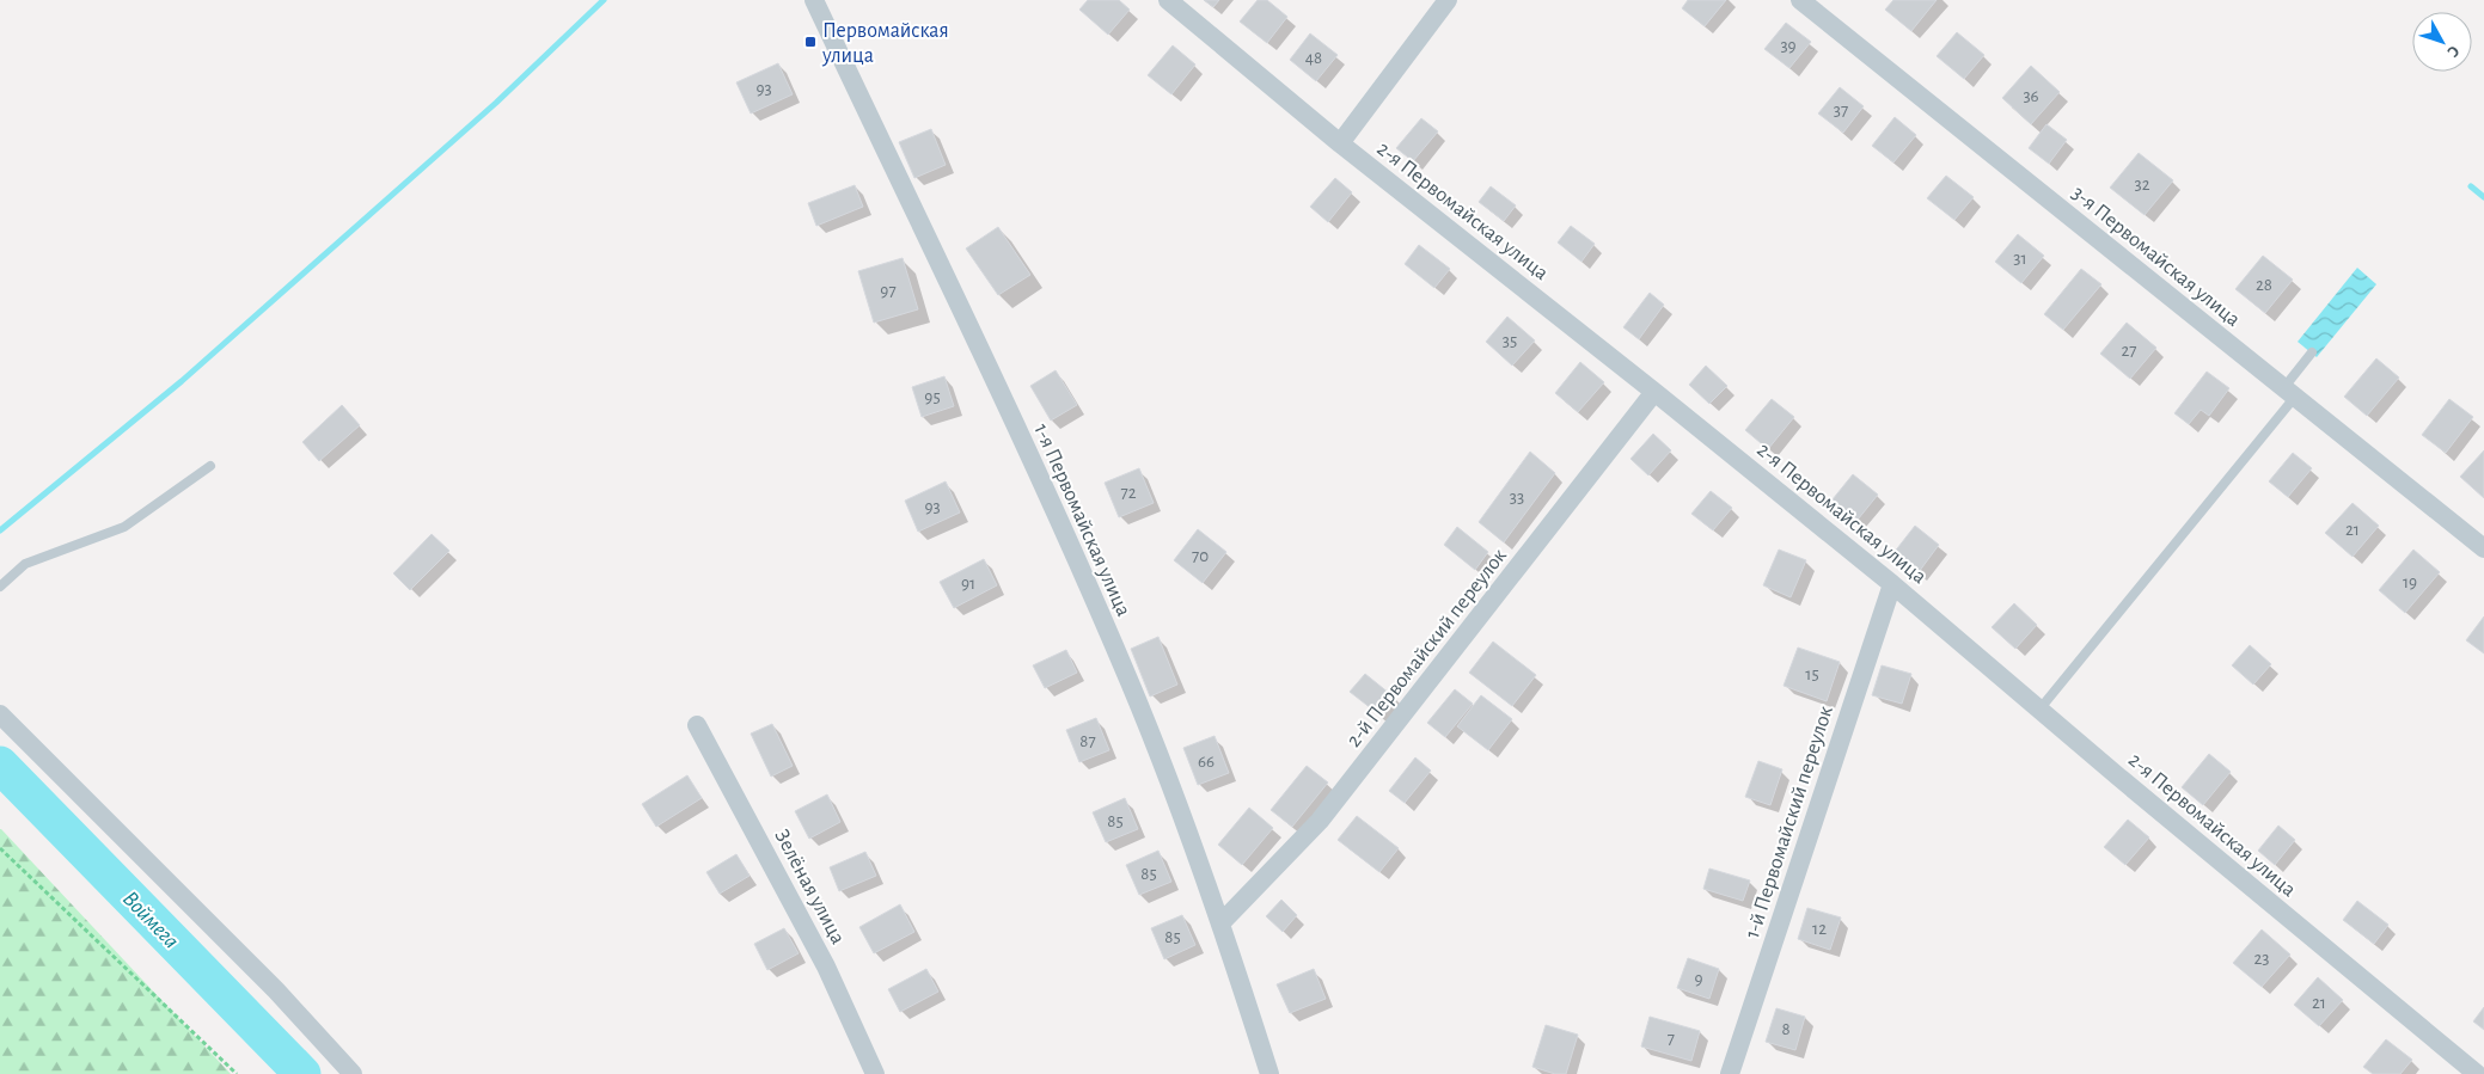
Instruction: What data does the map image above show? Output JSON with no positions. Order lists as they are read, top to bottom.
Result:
{
  "streets": {
    "street": [
      "2-я Первомайская улица",
      "3-я Первомайская улица",
      "1-я Первомайская улица",
      "2-й Первомайский переулок",
      "1-й Первомайский переулок",
      "Зелёная улица"
    ]
  },
  "crossings": [
    ["2-я Первомайская улица", "2-й Первомайский переулок"],
    ["2-я Первомайская улица", "1-й Первомайский переулок"],
    ["1-я Первомайская улица", "2-й Первомайский переулок"]
  ],
  "water": ["Воймега"],
  "places": {
    "transit": ["Первомайская улица"]
  },
  "house_numbers": [
    "39",
    "48",
    "93",
    "36",
    "37",
    "32",
    "31",
    "28",
    "97",
    "35",
    "27",
    "95",
    "72",
    "33",
    "93",
    "21",
    "70",
    "19",
    "91",
    "15",
    "87",
    "66",
    "85",
    "85",
    "12",
    "85",
    "23",
    "9",
    "21",
    "8",
    "7"
  ],
  "north": "bottom right"
}
